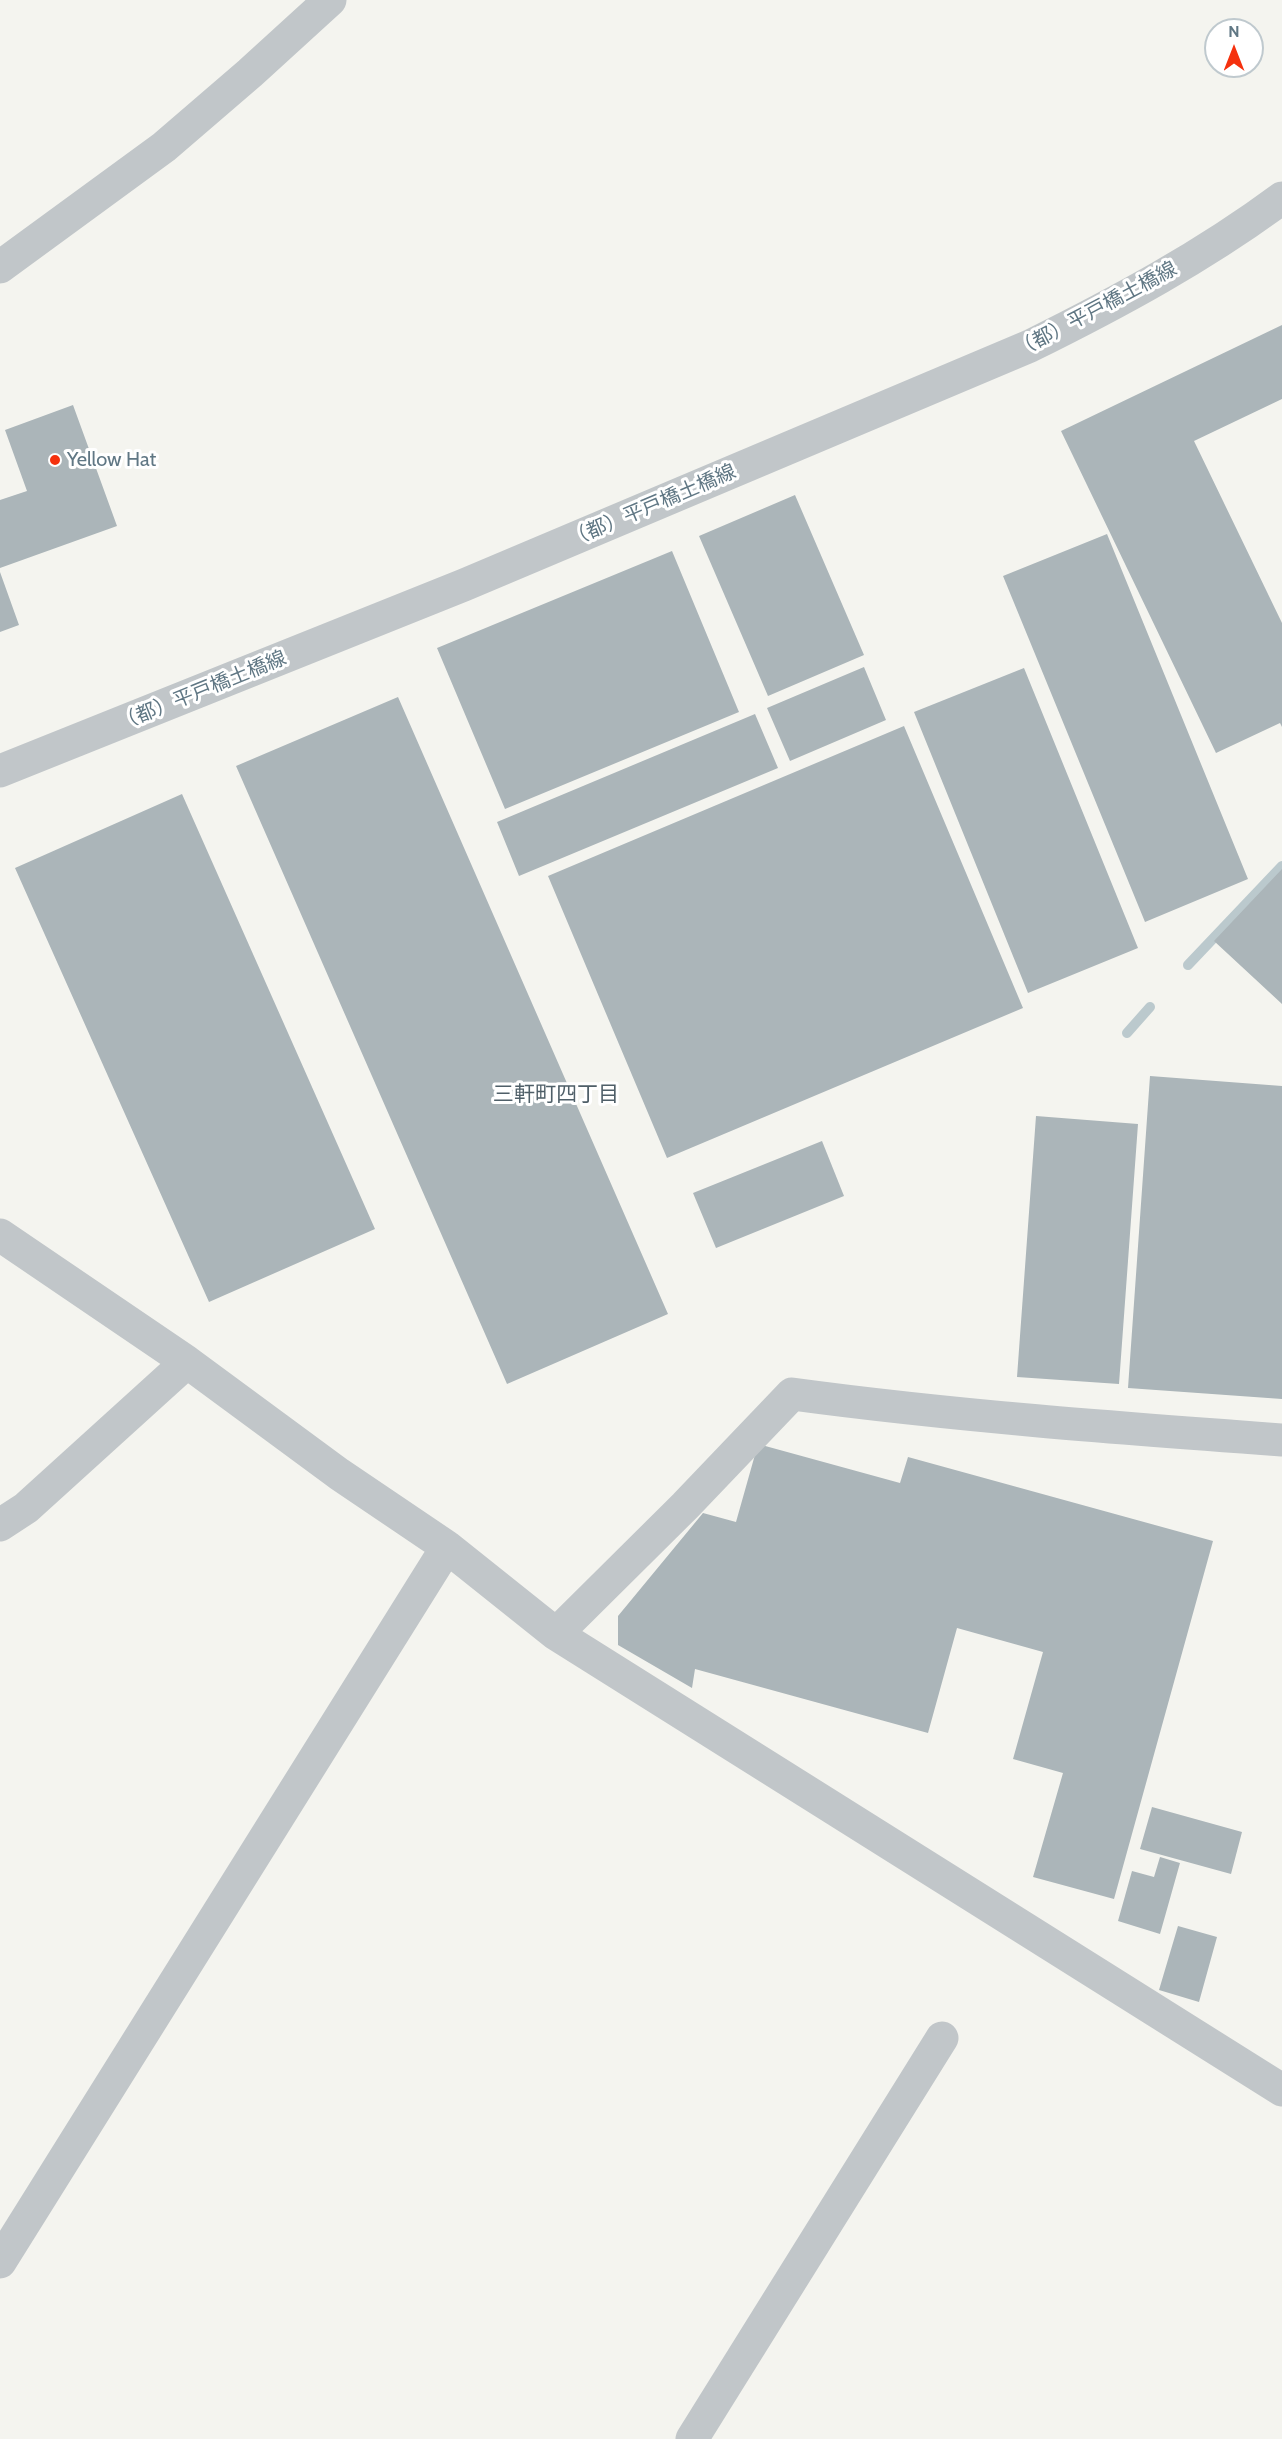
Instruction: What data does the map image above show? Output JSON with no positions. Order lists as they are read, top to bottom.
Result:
{
  "streets": {
    "street": ["（都）平戸橋土橋線"]
  },
  "districts": ["三軒町四丁目"],
  "places": ["Yellow Hat"],
  "north": "top"
}
